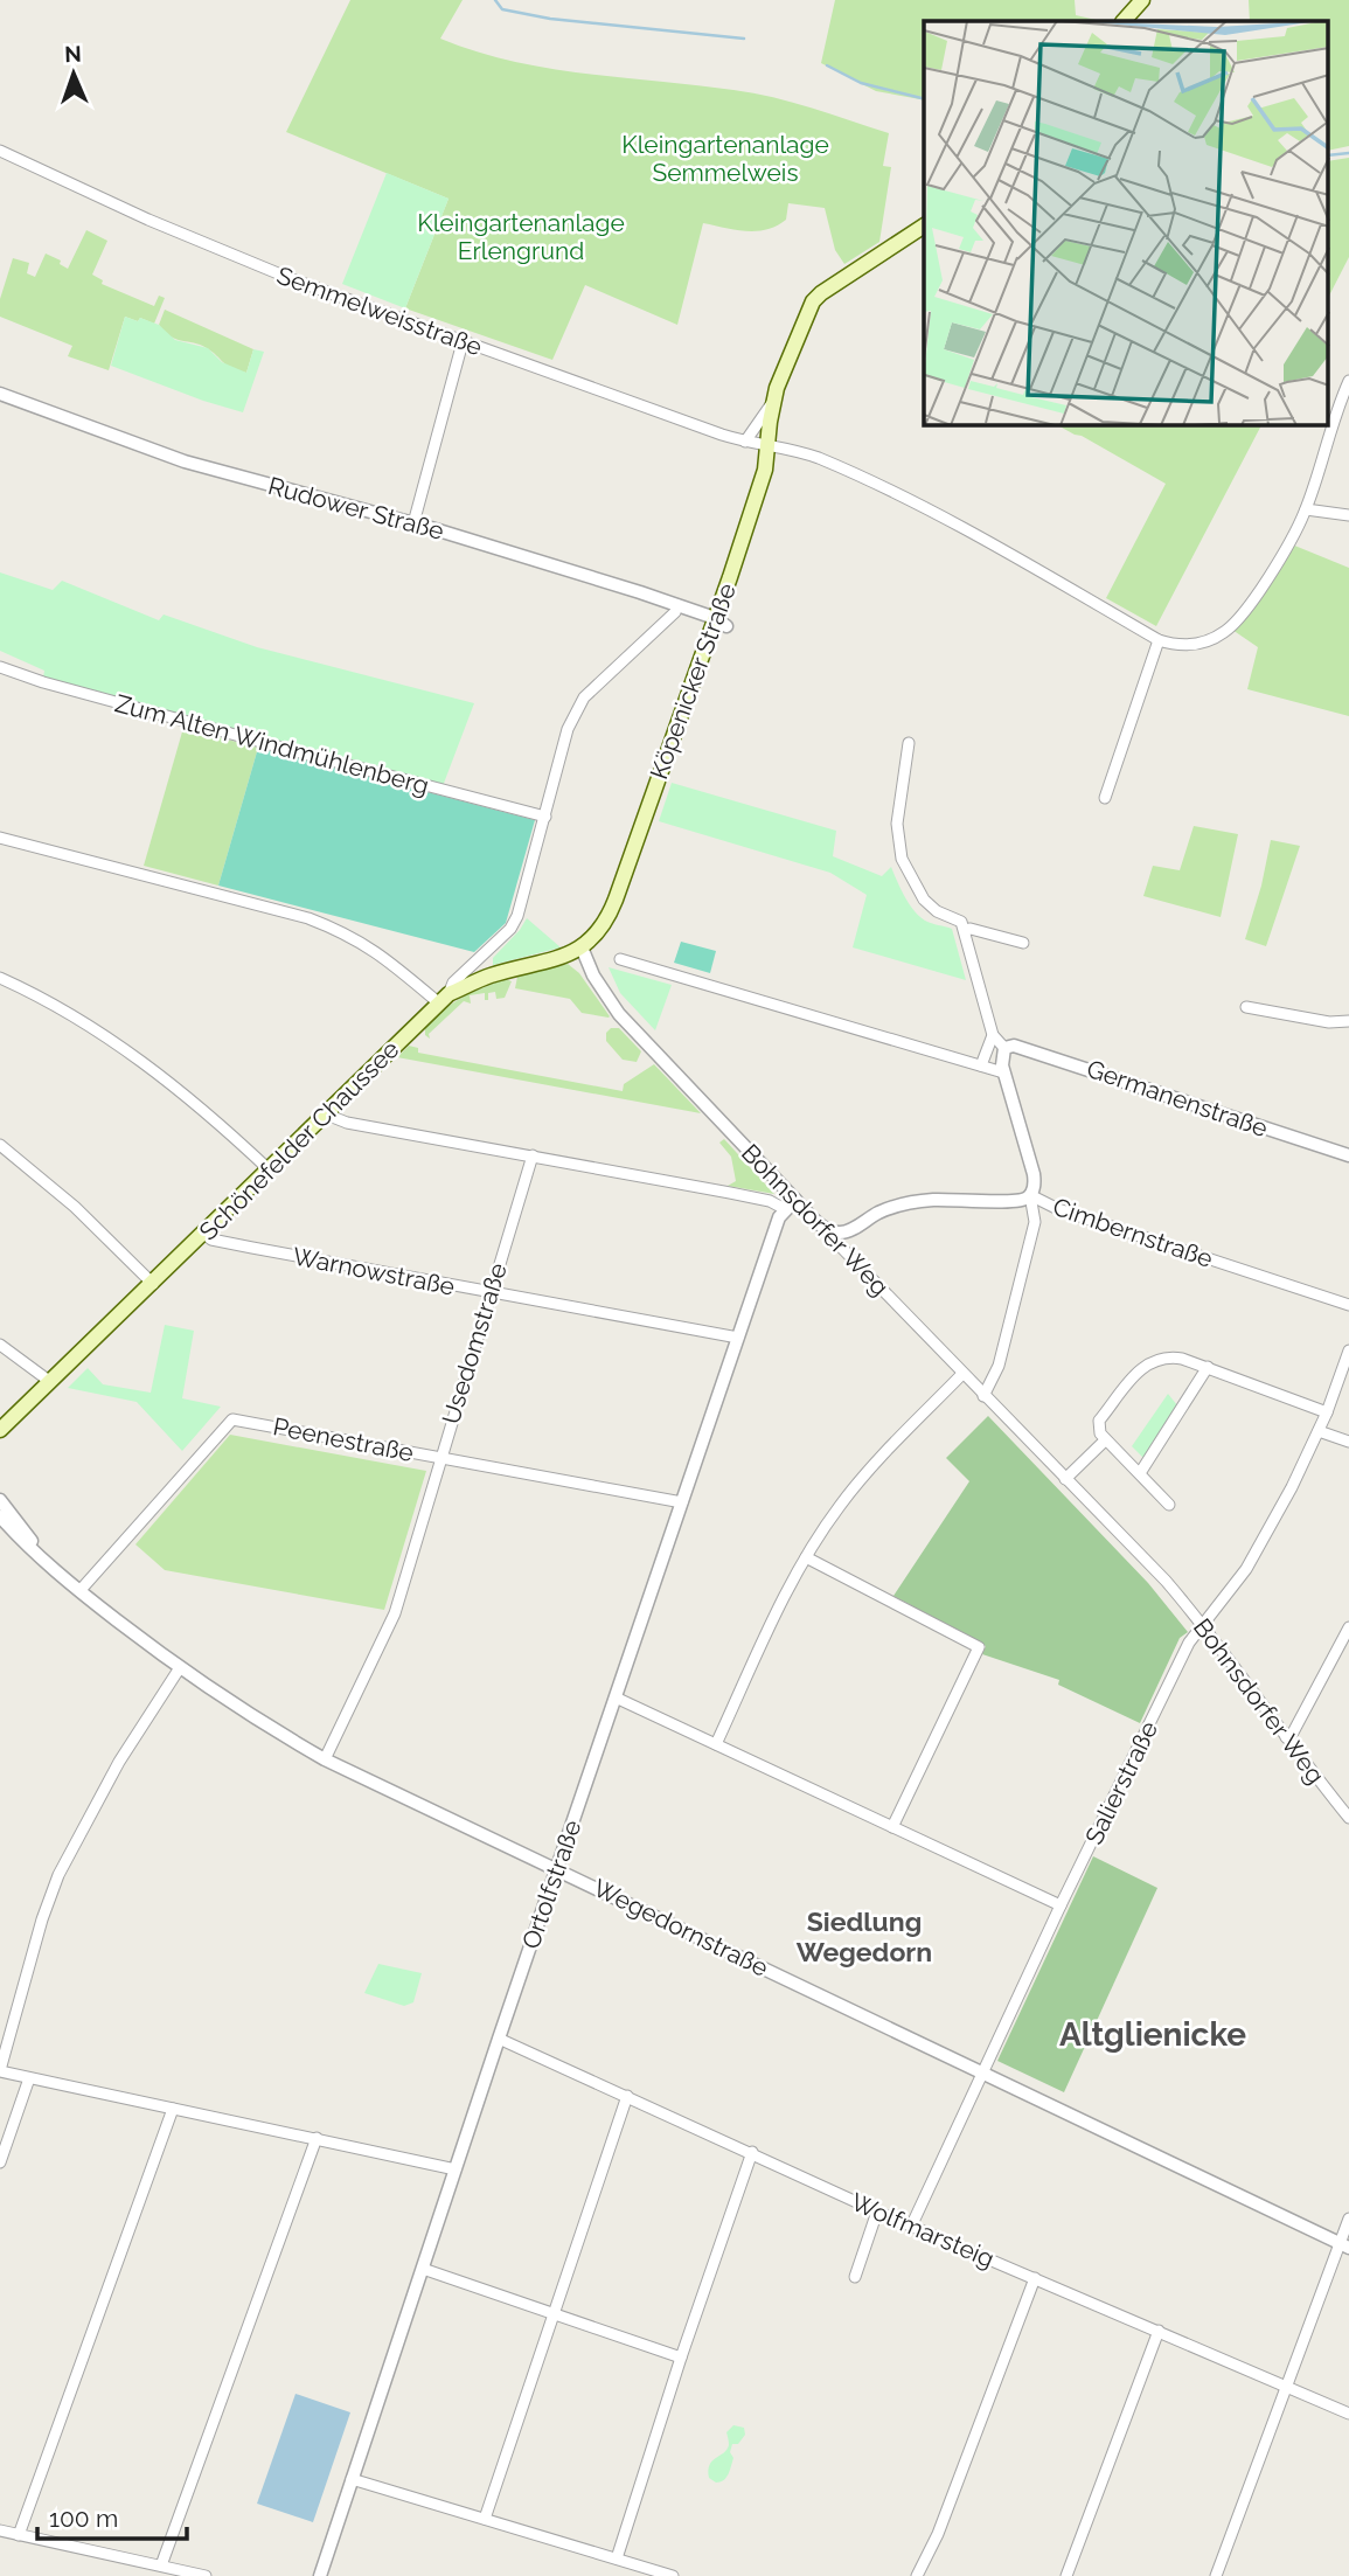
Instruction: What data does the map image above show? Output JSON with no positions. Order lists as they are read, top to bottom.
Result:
{
  "streets": {
    "main road": ["Köpenicker Straße", "Schönefelder Chaussee"],
    "street": [
      "Semmelweisstraße",
      "Rudower Straße",
      "Zum Alten Windmühlenberg",
      "Germanenstraße",
      "Bohnsdorfer Weg",
      "Cimbernstraße",
      "Warnowstraße",
      "Usedomstraße",
      "Peenestraße",
      "Salierstraße",
      "Ortolfstraße",
      "Wegedornstraße",
      "Wolfmarsteig"
    ]
  },
  "crossings": [
    ["Semmelweisstraße", "Köpenicker Straße"],
    ["Rudower Straße", "Köpenicker Straße"],
    ["Köpenicker Straße", "Schönefelder Chaussee"],
    ["Köpenicker Straße", "Bohnsdorfer Weg"],
    ["Schönefelder Chaussee", "Bohnsdorfer Weg"],
    ["Schönefelder Chaussee", "Warnowstraße"],
    ["Bohnsdorfer Weg", "Cimbernstraße"],
    ["Bohnsdorfer Weg", "Salierstraße"],
    ["Bohnsdorfer Weg", "Ortolfstraße"],
    ["Warnowstraße", "Usedomstraße"],
    ["Warnowstraße", "Ortolfstraße"],
    ["Usedomstraße", "Peenestraße"],
    ["Usedomstraße", "Wegedornstraße"],
    ["Peenestraße", "Ortolfstraße"],
    ["Peenestraße", "Wegedornstraße"],
    ["Salierstraße", "Wegedornstraße"],
    ["Salierstraße", "Wolfmarsteig"],
    ["Ortolfstraße", "Wegedornstraße"],
    ["Ortolfstraße", "Wolfmarsteig"]
  ],
  "districts": ["Siedlung Wegedorn", "Altglienicke"],
  "parks": ["Kleingartenanlage Semmelweis", "Kleingartenanlage Erlengrund"],
  "scale_bar": "100 m",
  "north": "top"
}
